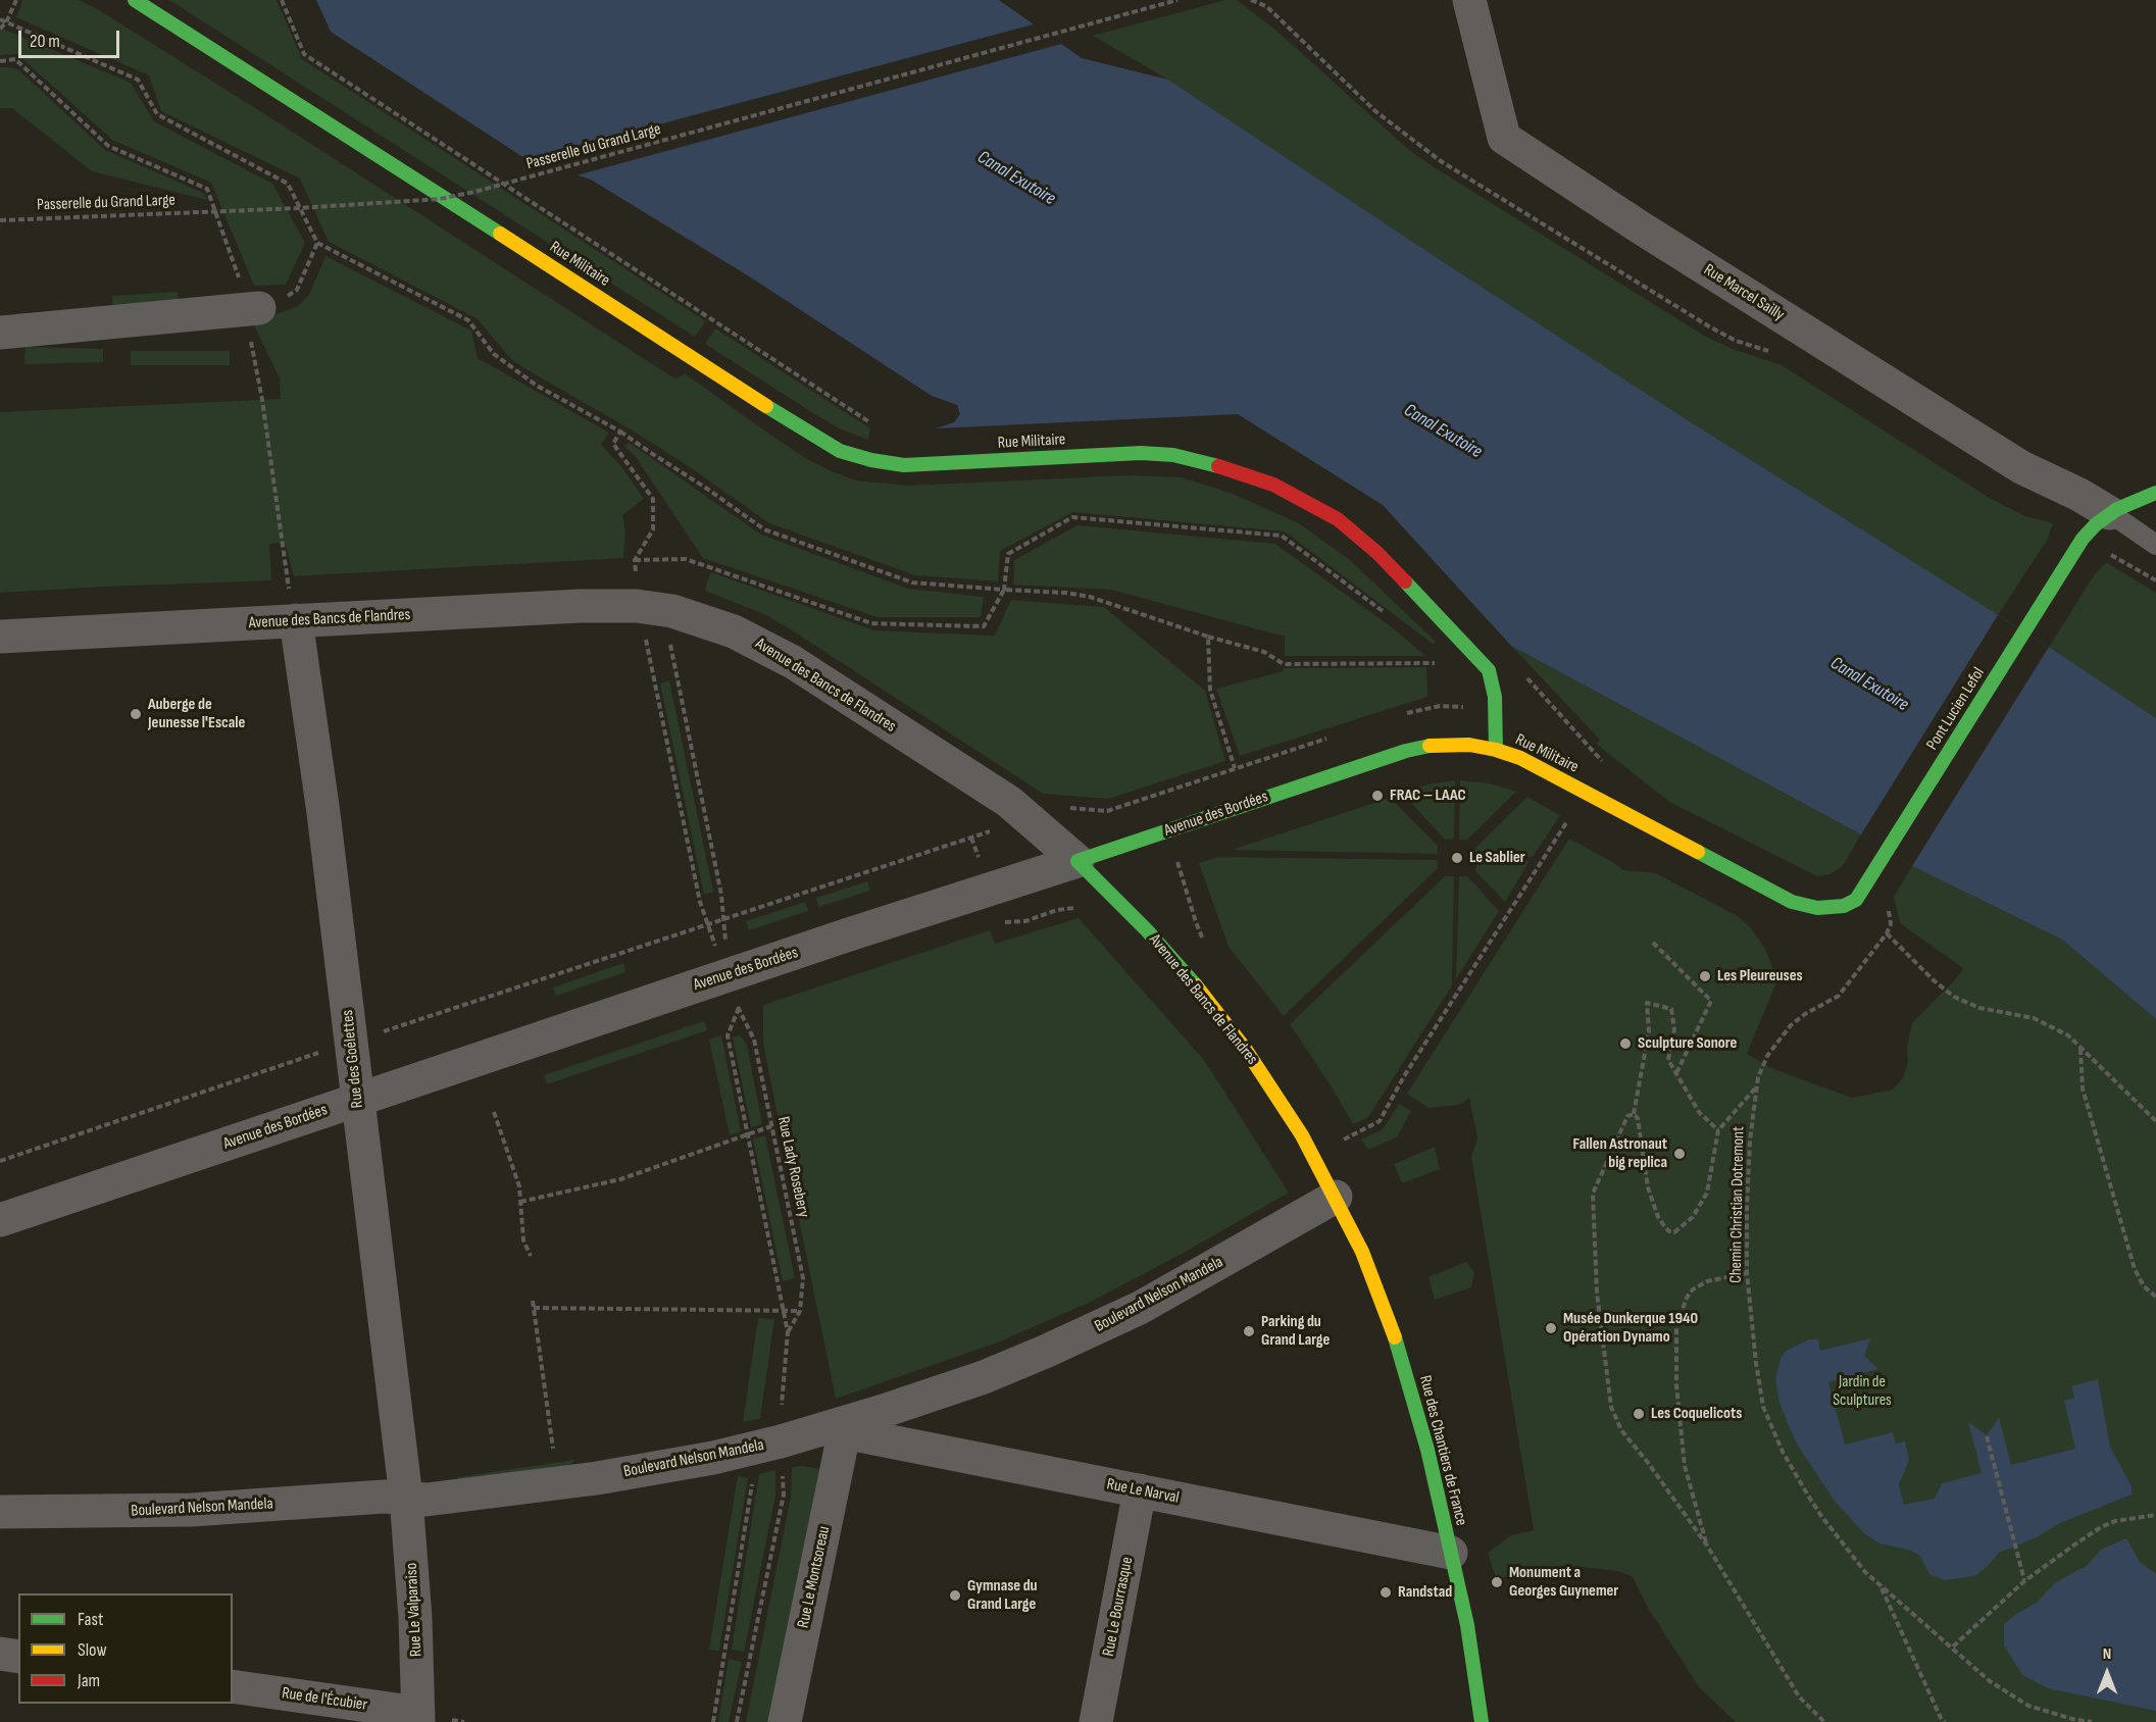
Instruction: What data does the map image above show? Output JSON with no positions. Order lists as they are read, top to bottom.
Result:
{
  "streets": {
    "street": [
      "Rue Militaire",
      "Rue Marcel Sailly",
      "Avenue des Bancs de Flandres",
      "Pont Lucien Lefol",
      "Avenue des Bordées",
      "Rue des Goélettes",
      "Boulevard Nelson Mandela",
      "Rue des Chantiers de France",
      "Rue Le Narval",
      "Rue Le Montsoreau",
      "Rue Le Bourrasque",
      "Rue Le Valparaiso",
      "Rue de l'Écubier"
    ],
    "path": ["Passerelle du Grand Large", "Rue Lady Rosebery", "Chemin Christian Dotremont"]
  },
  "crossings": [
    ["Rue Militaire", "Pont Lucien Lefol"],
    ["Rue Militaire", "Avenue des Bordées"],
    ["Rue Marcel Sailly", "Pont Lucien Lefol"],
    ["Avenue des Bancs de Flandres", "Avenue des Bordées"],
    ["Avenue des Bancs de Flandres", "Rue des Goélettes"],
    ["Avenue des Bancs de Flandres", "Boulevard Nelson Mandela"],
    ["Avenue des Bancs de Flandres", "Rue des Chantiers de France"],
    ["Avenue des Bordées", "Rue des Goélettes"],
    ["Avenue des Bordées", "Rue Lady Rosebery"],
    ["Rue des Goélettes", "Boulevard Nelson Mandela"],
    ["Rue des Goélettes", "Rue Le Valparaiso"],
    ["Rue Lady Rosebery", "Boulevard Nelson Mandela"],
    ["Boulevard Nelson Mandela", "Rue des Chantiers de France"],
    ["Boulevard Nelson Mandela", "Rue Le Narval"],
    ["Boulevard Nelson Mandela", "Rue Le Montsoreau"],
    ["Boulevard Nelson Mandela", "Rue Le Valparaiso"],
    ["Rue des Chantiers de France", "Rue Le Narval"],
    ["Rue Le Narval", "Rue Le Montsoreau"],
    ["Rue Le Narval", "Rue Le Bourrasque"],
    ["Rue Le Valparaiso", "Rue de l'Écubier"]
  ],
  "water": ["Canal Exutoire"],
  "parks": ["Jardin de Sculptures"],
  "places": [
    "Auberge de Jeunesse l'Escale",
    "FRAC – LAAC",
    "Le Sablier",
    "Les Pleureuses",
    "Sculpture Sonore",
    "Fallen Astronaut big replica",
    "Musée Dunkerque 1940 Opération Dynamo",
    "Parking du Grand Large",
    "Les Coquelicots",
    "Monument a Georges Guynemer",
    "Randstad",
    "Gymnase du Grand Large"
  ],
  "legend": ["Fast", "Slow", "Jam"],
  "scale_bar": "20 m",
  "north": "top"
}
